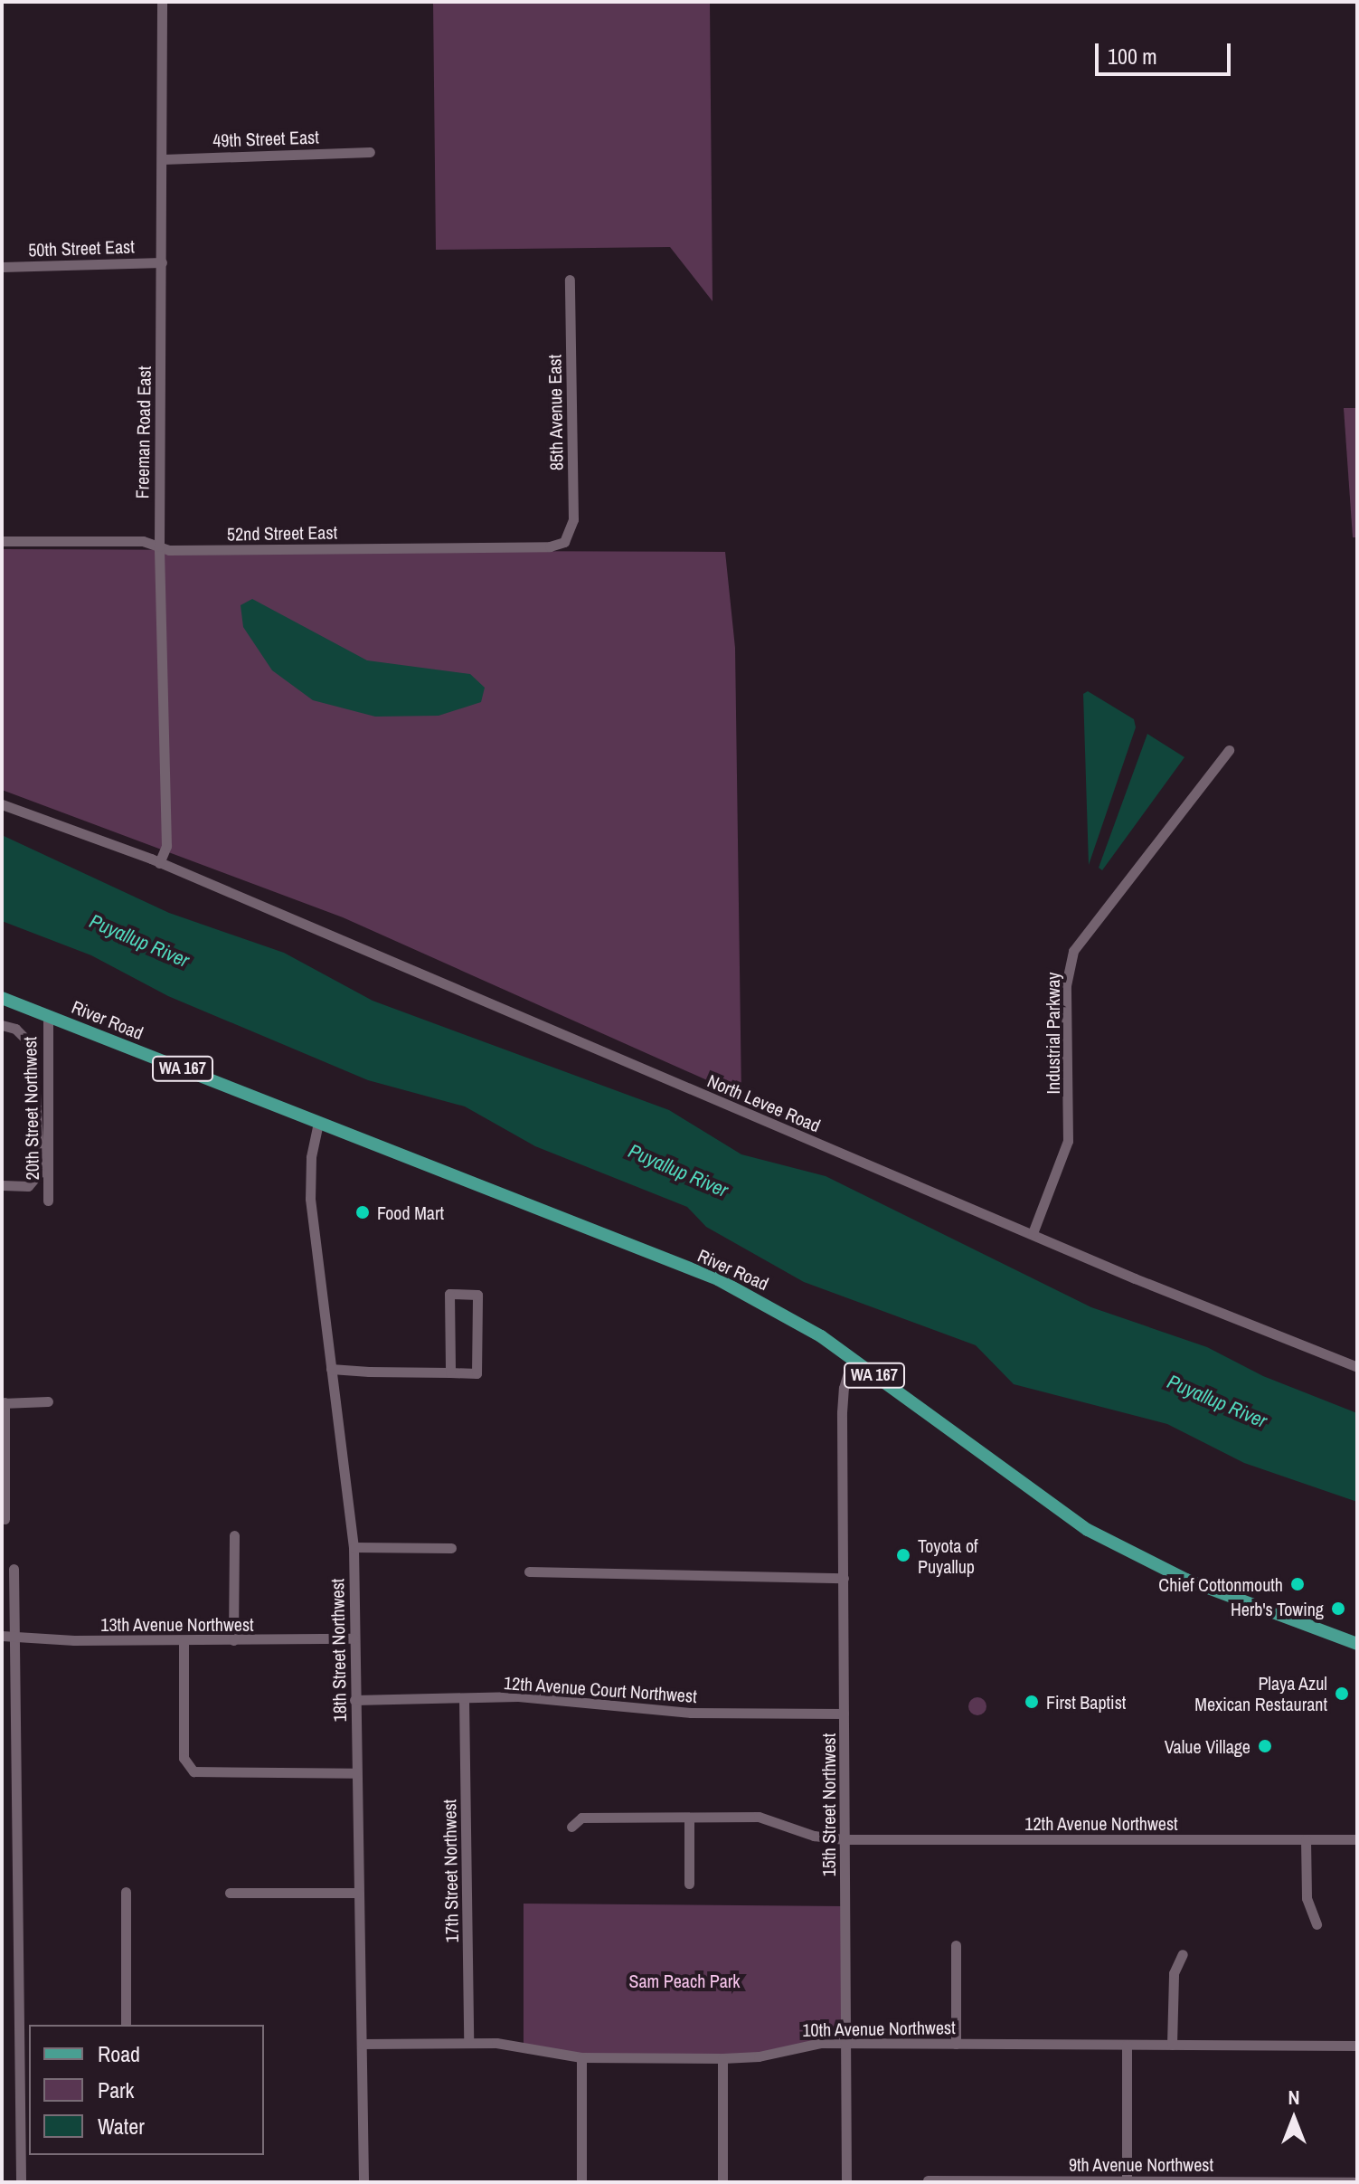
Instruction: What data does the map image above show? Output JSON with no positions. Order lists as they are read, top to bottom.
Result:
{
  "streets": {
    "main road": ["River Road", "WA 167"],
    "street": [
      "49th Street East",
      "50th Street East",
      "85th Avenue East",
      "Freeman Road East",
      "52nd Street East",
      "Industrial Parkway",
      "North Levee Road",
      "20th Street Northwest",
      "13th Avenue Northwest",
      "18th Street Northwest",
      "12th Avenue Court Northwest",
      "15th Street Northwest",
      "12th Avenue Northwest",
      "17th Street Northwest",
      "10th Avenue Northwest",
      "9th Avenue Northwest"
    ]
  },
  "crossings": [
    ["49th Street East", "Freeman Road East"],
    ["50th Street East", "Freeman Road East"],
    ["85th Avenue East", "52nd Street East"],
    ["Freeman Road East", "52nd Street East"],
    ["Freeman Road East", "North Levee Road"],
    ["River Road", "WA 167"],
    ["River Road", "20th Street Northwest"],
    ["River Road", "18th Street Northwest"],
    ["River Road", "15th Street Northwest"],
    ["Industrial Parkway", "North Levee Road"],
    ["WA 167", "20th Street Northwest"],
    ["13th Avenue Northwest", "18th Street Northwest"],
    ["18th Street Northwest", "12th Avenue Court Northwest"],
    ["18th Street Northwest", "10th Avenue Northwest"],
    ["12th Avenue Court Northwest", "15th Street Northwest"],
    ["12th Avenue Court Northwest", "17th Street Northwest"],
    ["15th Street Northwest", "12th Avenue Northwest"],
    ["15th Street Northwest", "10th Avenue Northwest"],
    ["17th Street Northwest", "10th Avenue Northwest"]
  ],
  "water": ["Puyallup River"],
  "parks": ["Sam Peach Park"],
  "places": [
    "Food Mart",
    "Toyota of Puyallup",
    "Chief Cottonmouth",
    "Herb's Towing",
    "Playa Azul Mexican Restaurant",
    "First Baptist",
    "Value Village"
  ],
  "legend": ["Road", "Park", "Water"],
  "scale_bar": "100 m",
  "north": "top"
}
